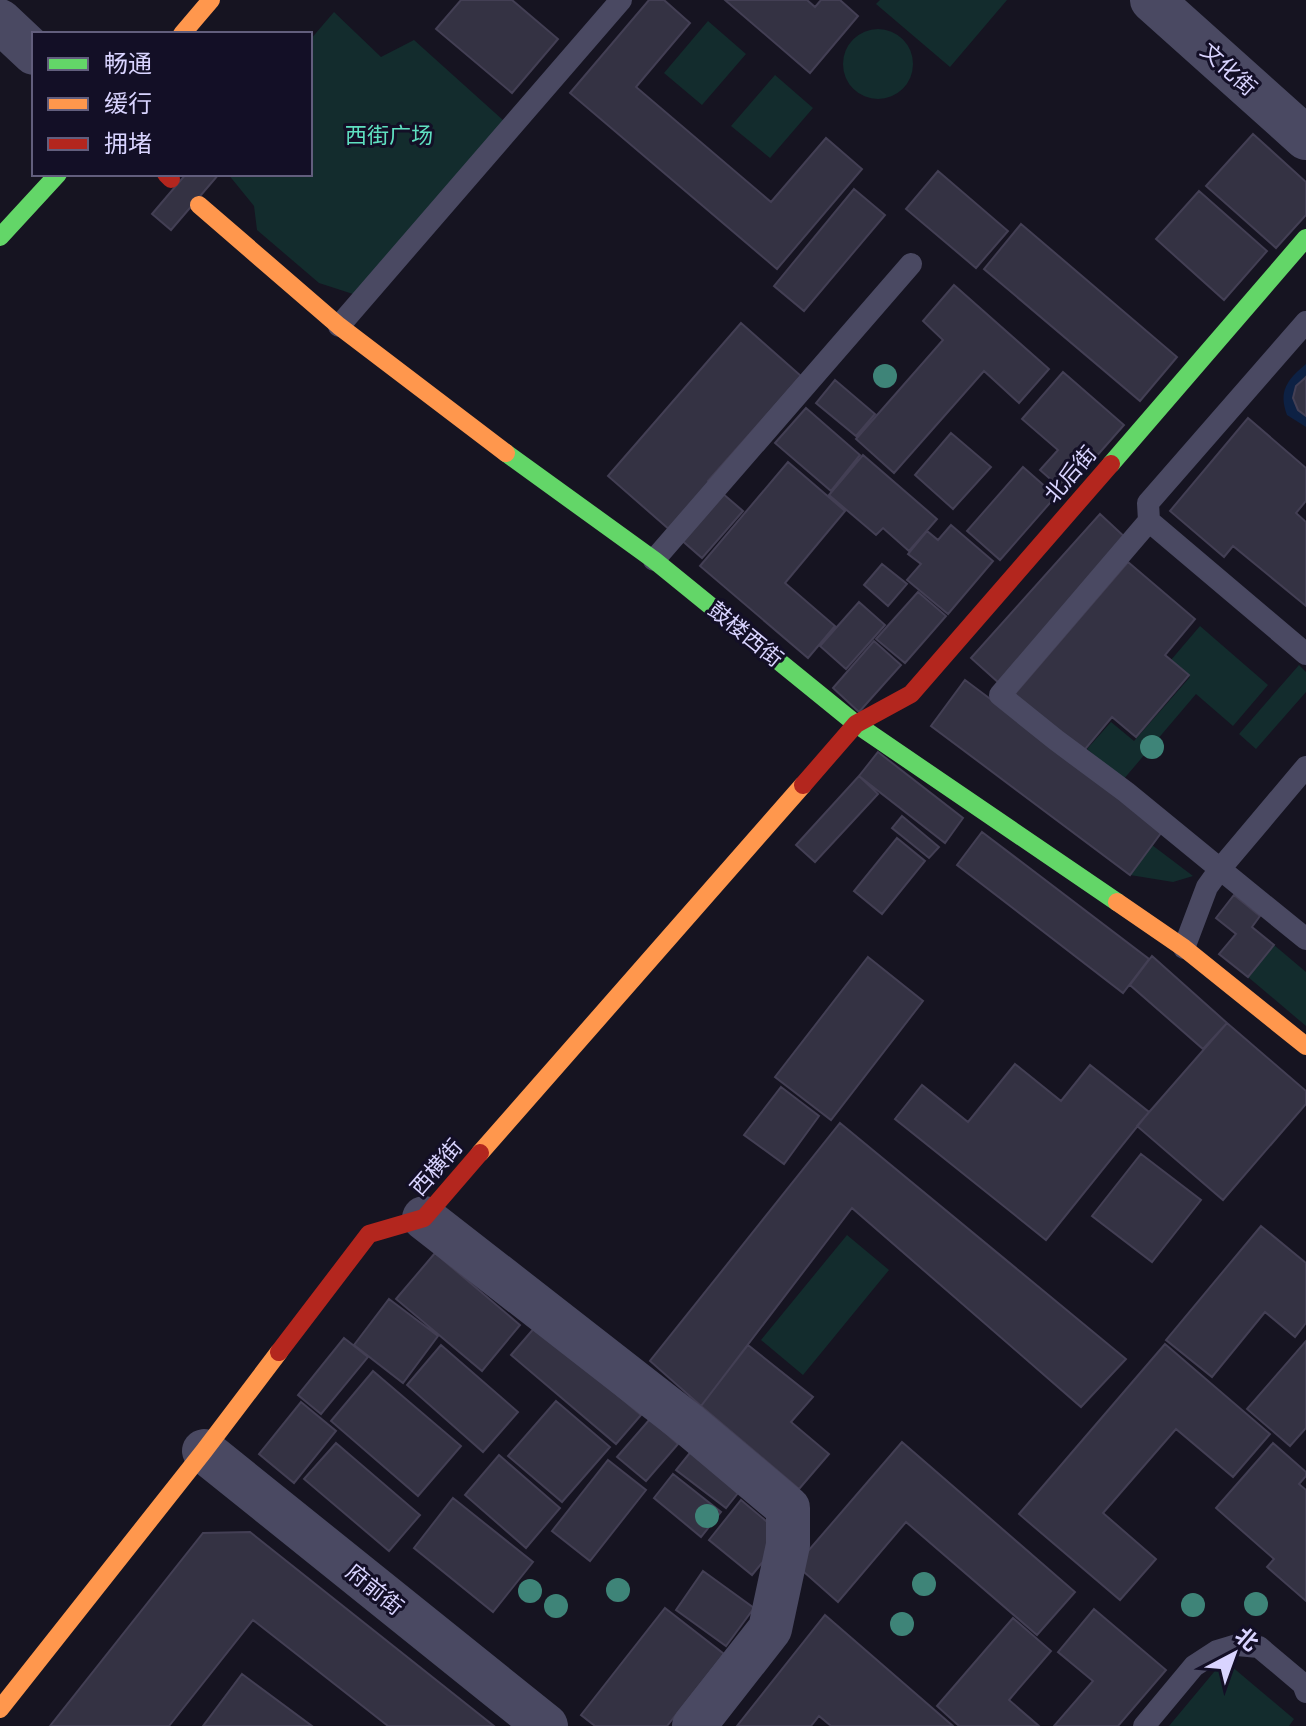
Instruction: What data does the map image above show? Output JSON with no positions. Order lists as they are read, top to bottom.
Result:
{
  "streets": {
    "street": [
      "文化街",
      "北后街",
      "鼓楼西街",
      "西横街",
      "府前街"
    ]
  },
  "crossings": [
    ["北后街", "鼓楼西街"],
    ["北后街", "西横街"],
    ["鼓楼西街", "西横街"],
    ["西横街", "府前街"]
  ],
  "parks": ["西街广场"],
  "legend": ["畅通", "缓行", "拥堵"],
  "north": "top right"
}
